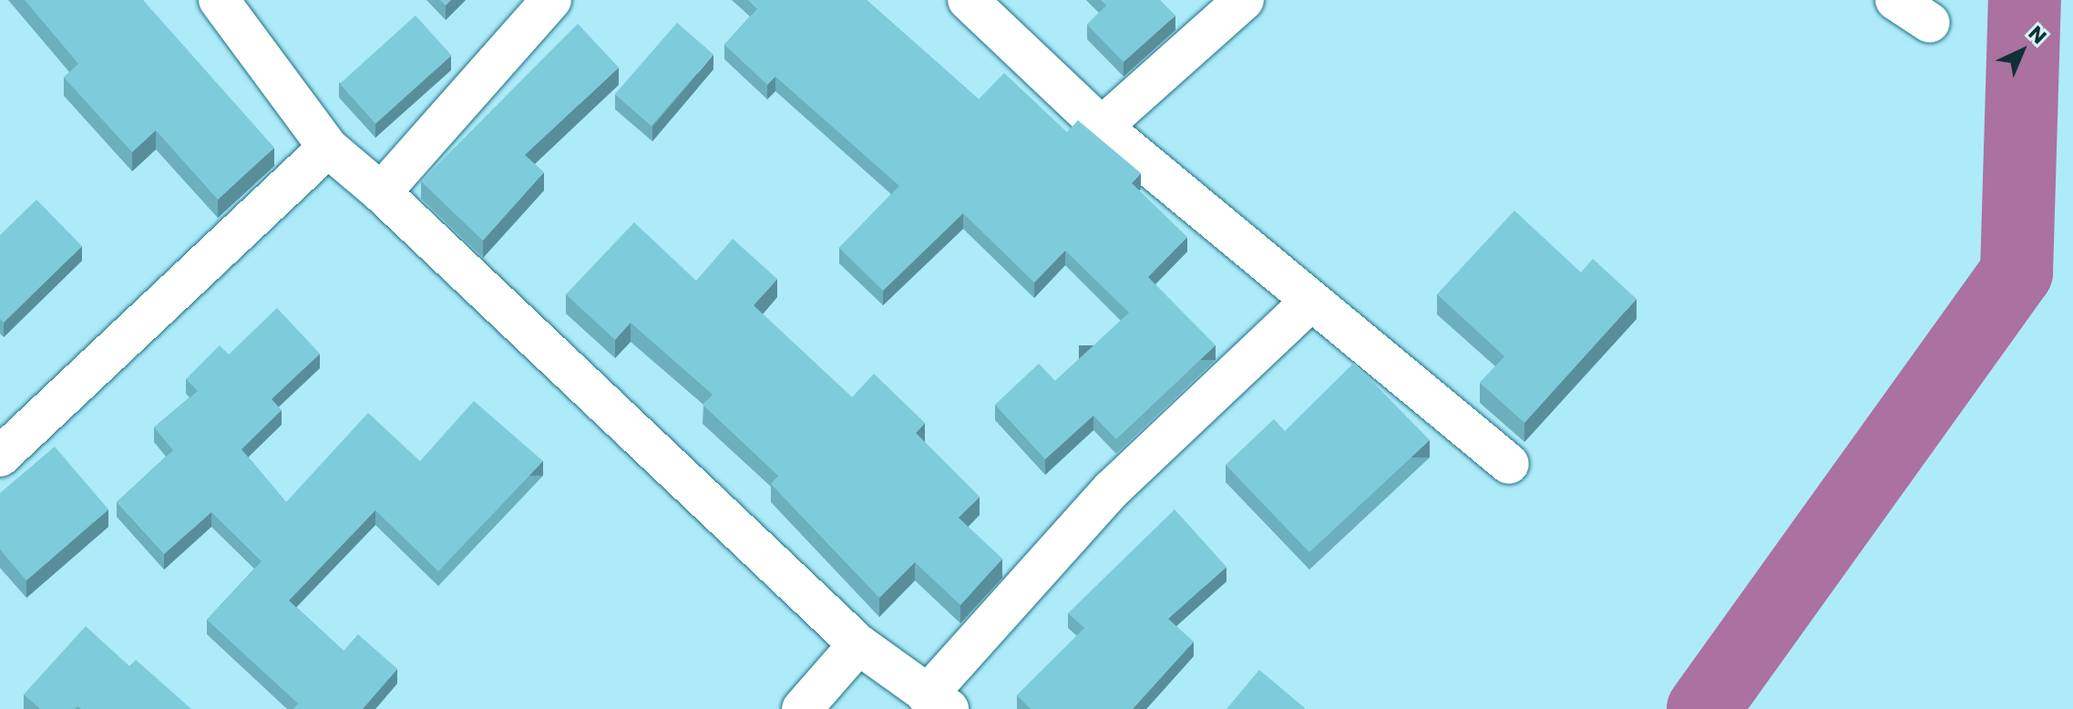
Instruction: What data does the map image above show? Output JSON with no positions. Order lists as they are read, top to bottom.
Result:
{
  "north": "top right"
}
